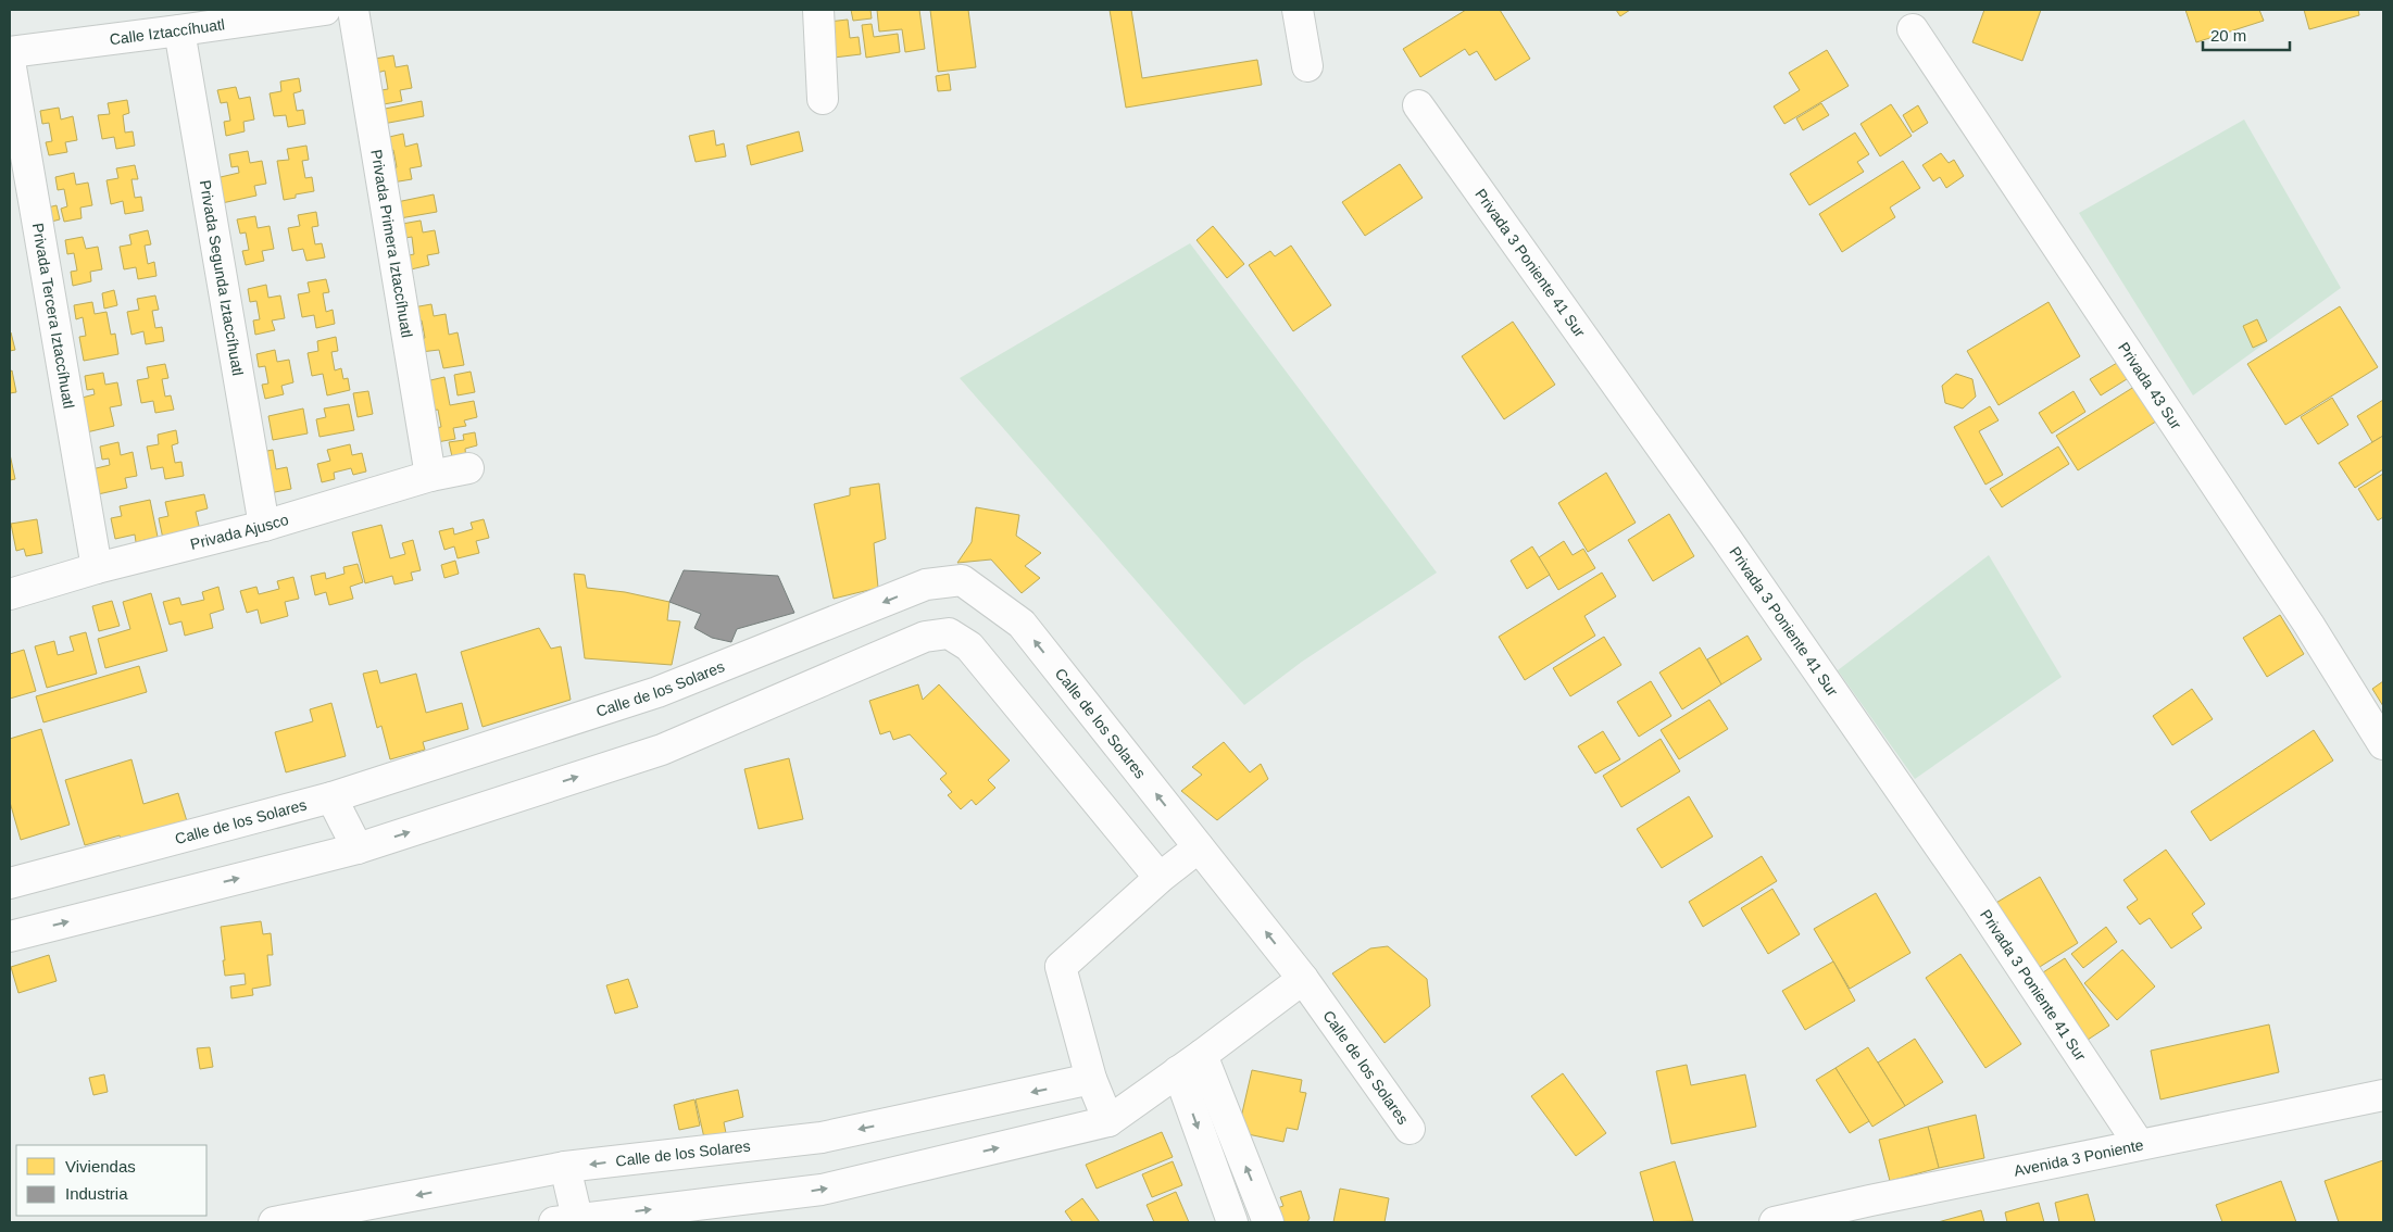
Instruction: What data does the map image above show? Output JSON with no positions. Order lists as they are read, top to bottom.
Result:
{
  "streets": {
    "street": [
      "Calle Iztaccíhuatl",
      "Privada Primera Iztaccíhuatl",
      "Privada 3 Poniente 41 Sur",
      "Privada Segunda Iztaccíhuatl",
      "Privada Tercera Iztaccíhuatl",
      "Privada 43 Sur",
      "Privada Ajusco",
      "Calle de los Solares",
      "Avenida 3 Poniente"
    ]
  },
  "crossings": [
    ["Calle Iztaccíhuatl", "Privada Segunda Iztaccíhuatl"],
    ["Privada Primera Iztaccíhuatl", "Privada Ajusco"],
    ["Privada 3 Poniente 41 Sur", "Avenida 3 Poniente"],
    ["Privada Segunda Iztaccíhuatl", "Privada Ajusco"],
    ["Privada Tercera Iztaccíhuatl", "Privada Ajusco"]
  ],
  "one_way": ["Calle de los Solares"],
  "legend": ["Viviendas", "Industria"],
  "scale_bar": "20 m"
}
